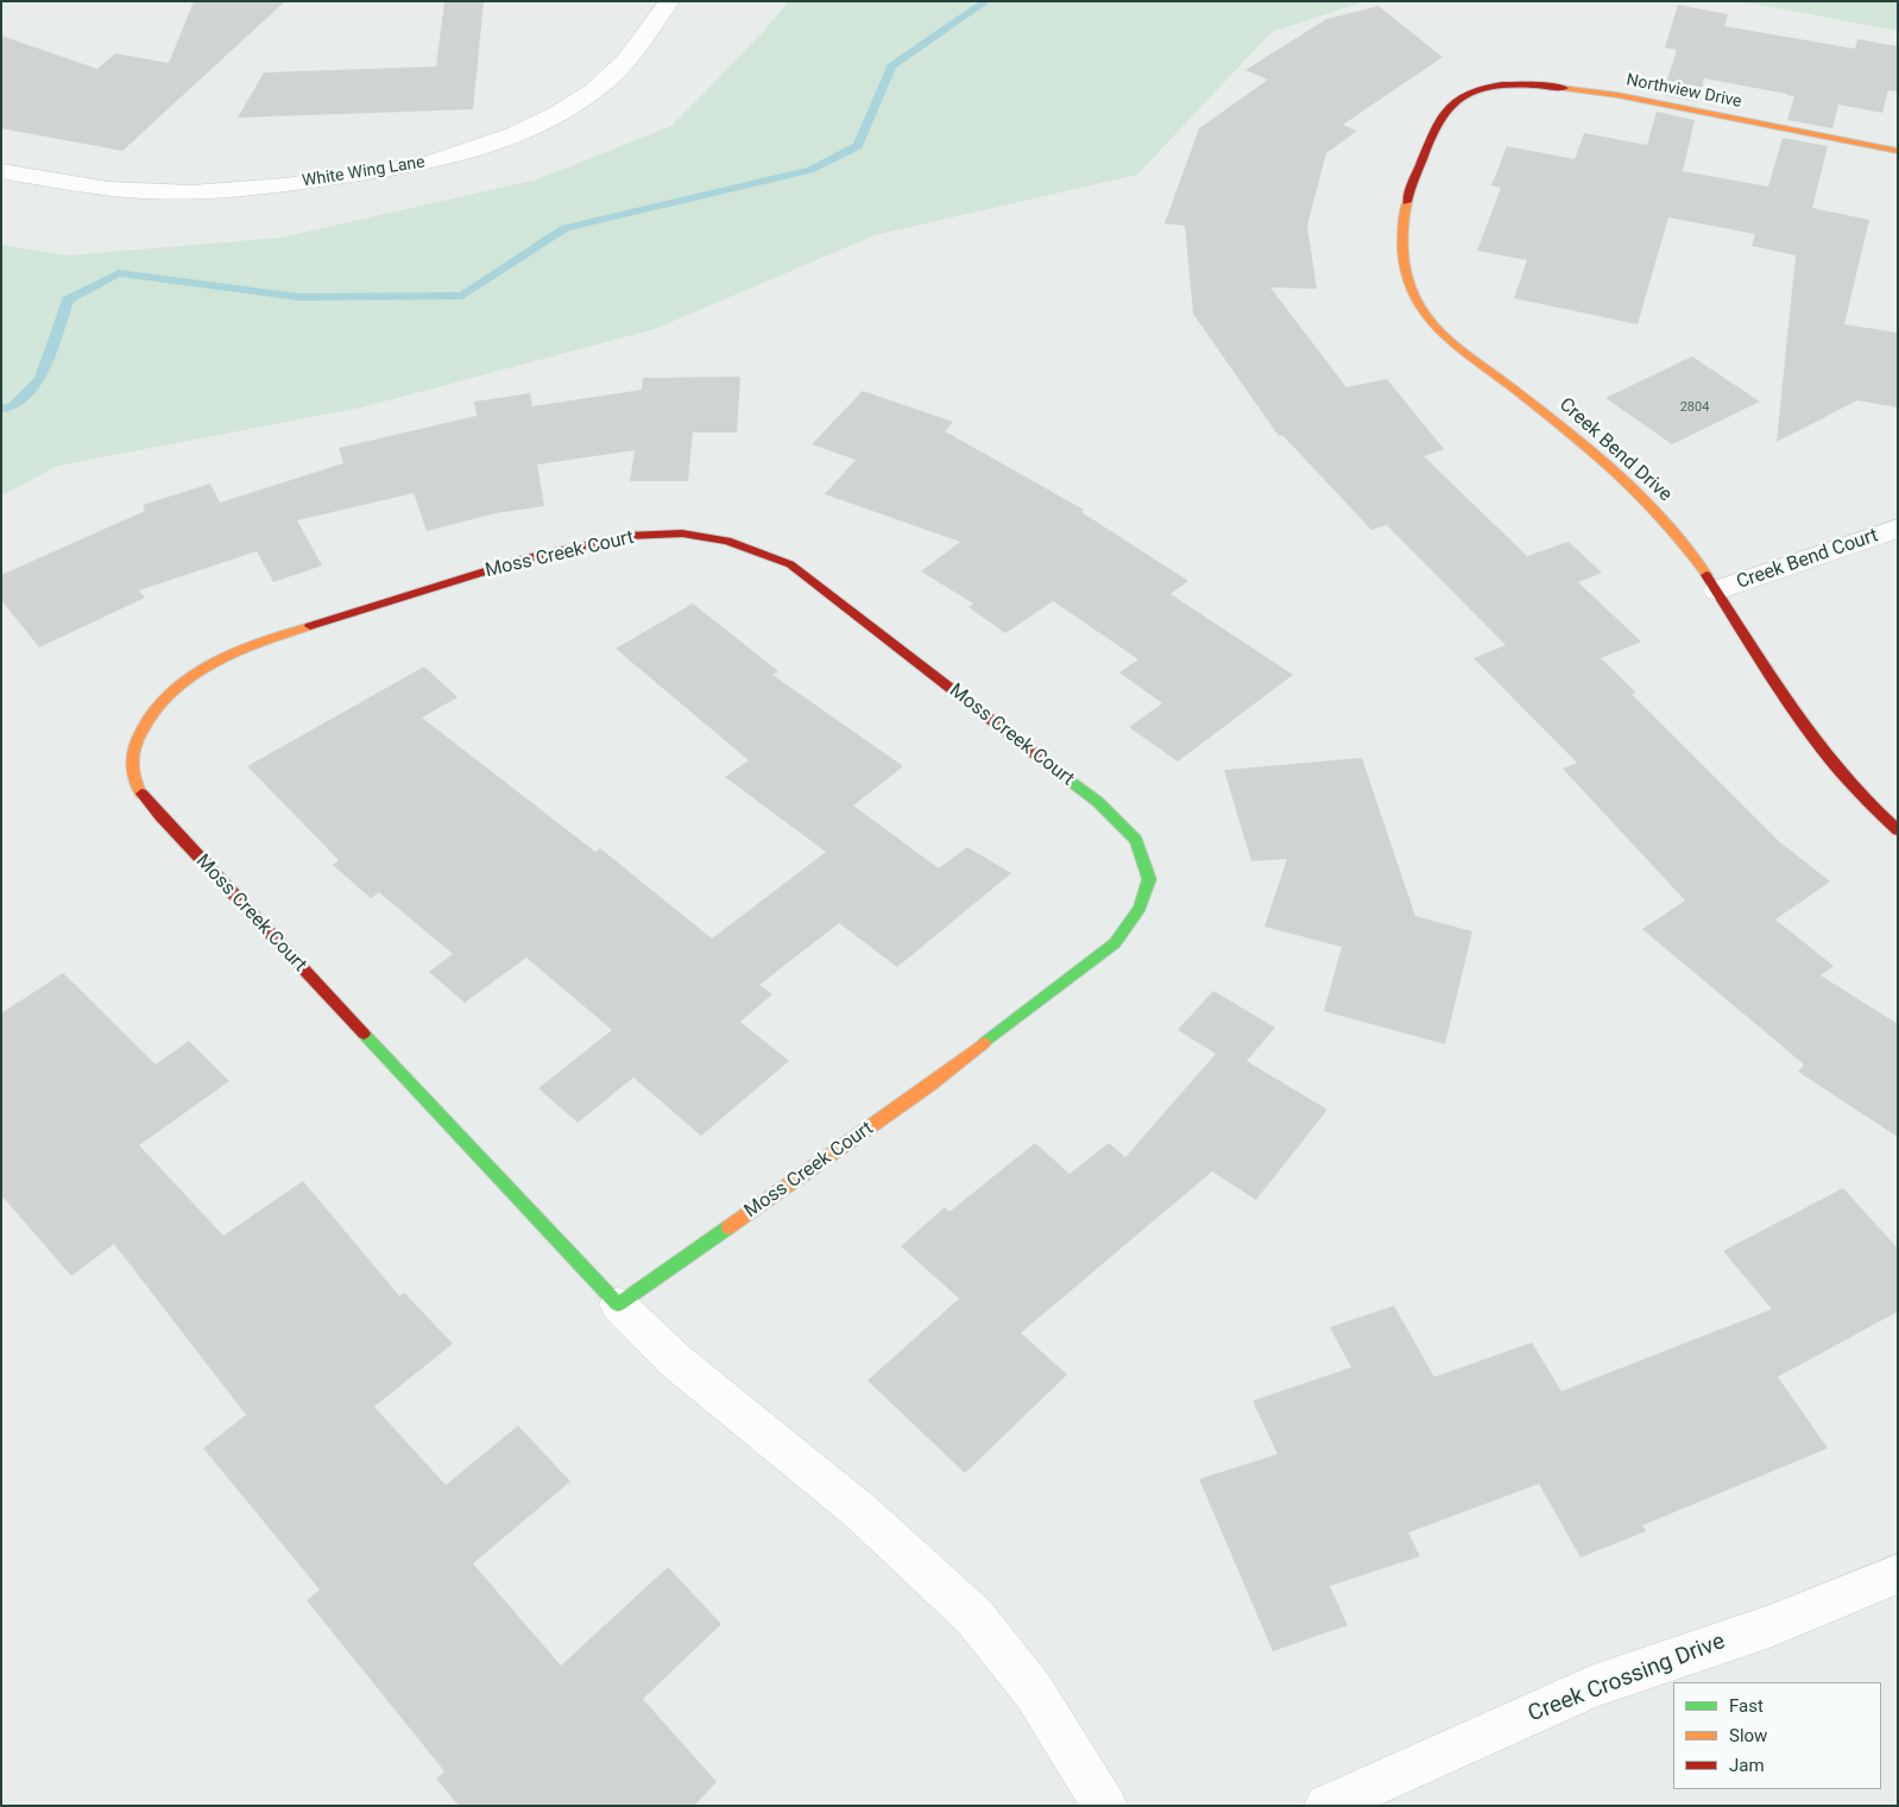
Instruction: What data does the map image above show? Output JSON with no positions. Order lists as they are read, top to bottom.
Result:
{
  "streets": {
    "street": [
      "Northview Drive",
      "White Wing Lane",
      "Creek Bend Drive",
      "Moss Creek Court",
      "Creek Bend Court",
      "Creek Crossing Drive"
    ]
  },
  "crossings": [
    ["Northview Drive", "Creek Bend Drive"],
    ["Creek Bend Drive", "Creek Bend Court"]
  ],
  "house_numbers": ["2804"],
  "legend": ["Fast", "Slow", "Jam"]
}
